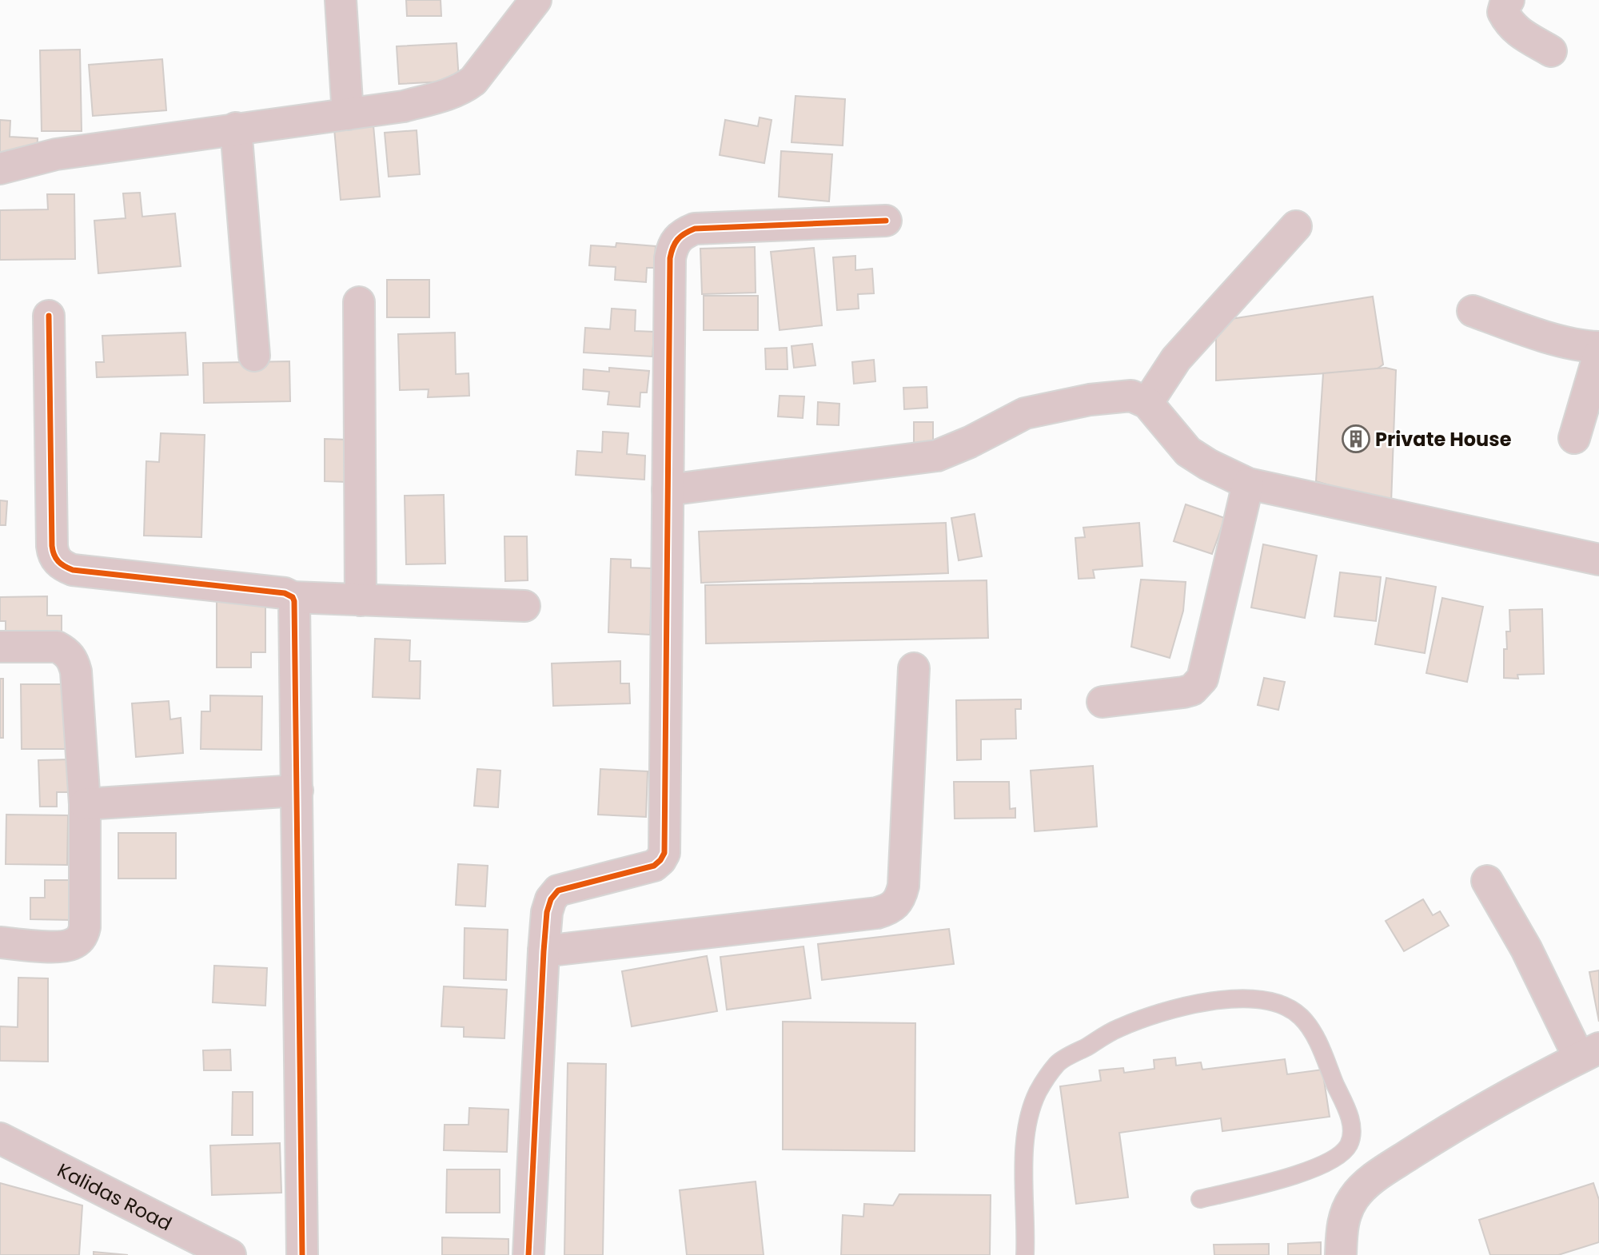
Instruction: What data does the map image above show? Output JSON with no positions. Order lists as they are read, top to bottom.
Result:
{
  "streets": {
    "street": ["Kalidas Road"]
  },
  "places": {
    "building": ["Private House"]
  }
}
